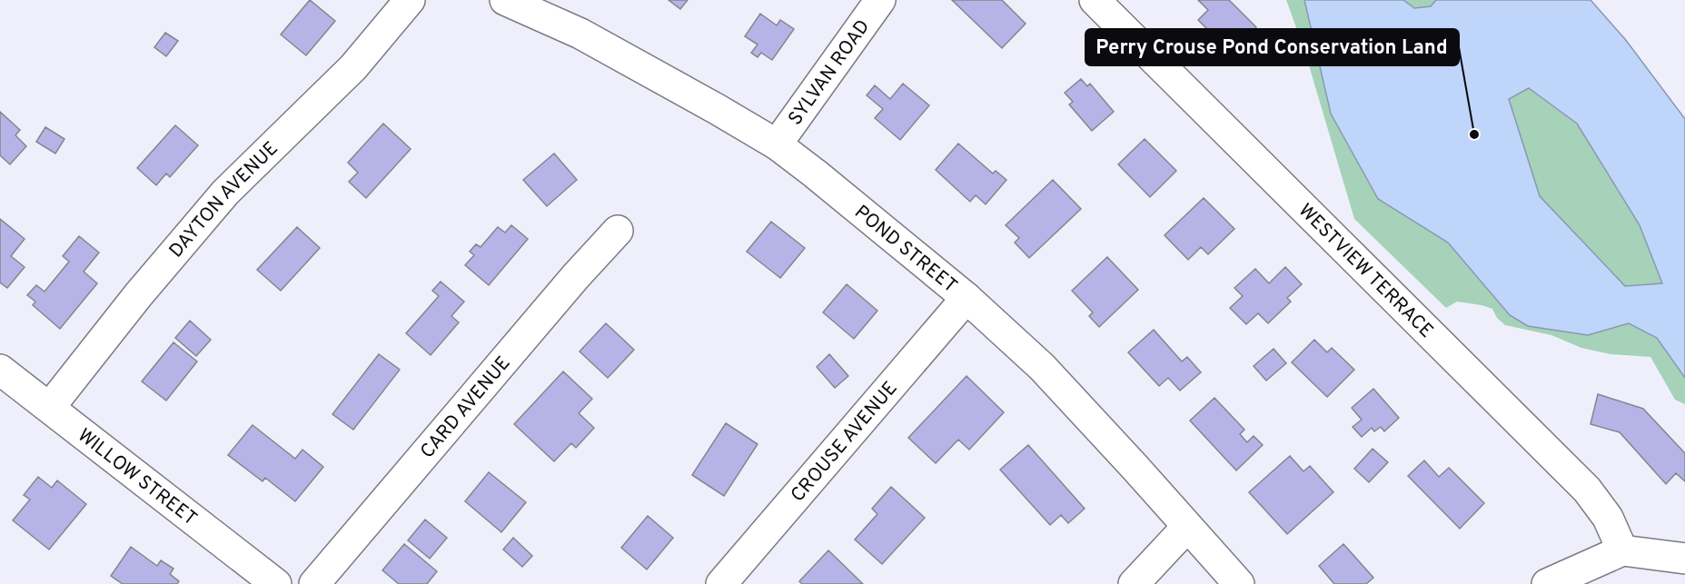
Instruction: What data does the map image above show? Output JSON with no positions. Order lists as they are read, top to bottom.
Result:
{
  "streets": {
    "street": [
      "SYLVAN ROAD",
      "DAYTON AVENUE",
      "POND STREET",
      "WESTVIEW TERRACE",
      "CARD AVENUE",
      "CROUSE AVENUE",
      "WILLOW STREET"
    ]
  },
  "crossings": [
    ["SYLVAN ROAD", "POND STREET"],
    ["DAYTON AVENUE", "WILLOW STREET"],
    ["POND STREET", "CROUSE AVENUE"]
  ],
  "places": ["Perry Crouse Pond Conservation Land"]
}
